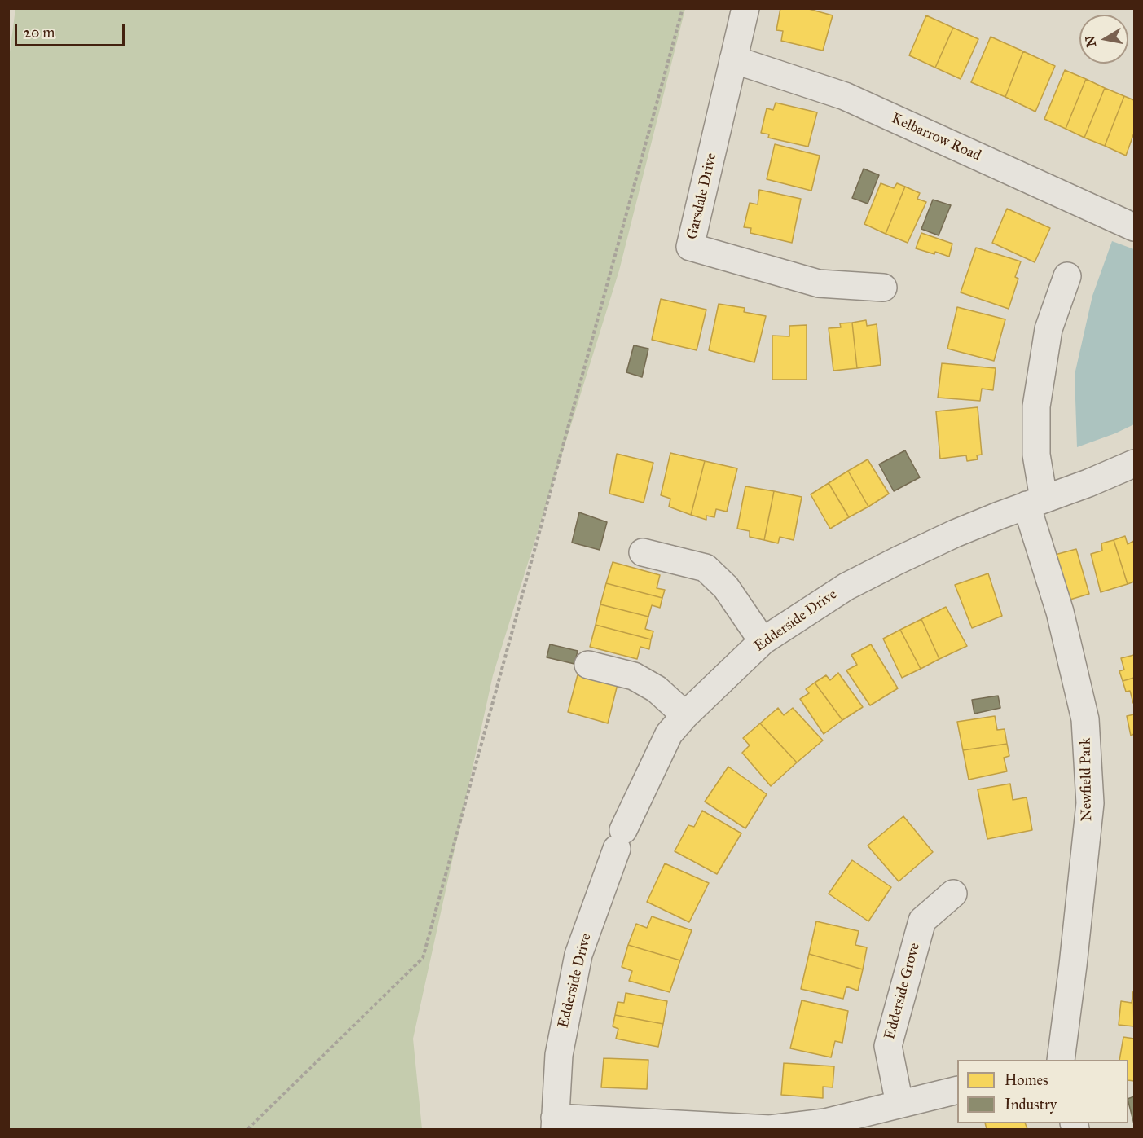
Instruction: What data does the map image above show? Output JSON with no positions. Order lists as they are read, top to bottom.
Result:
{
  "streets": {
    "street": [
      "Kelbarrow Road",
      "Garsdale Drive",
      "Edderside Drive",
      "Newfield Park",
      "Edderside Grove"
    ]
  },
  "crossings": [
    ["Kelbarrow Road", "Garsdale Drive"],
    ["Edderside Drive", "Newfield Park"],
    ["Edderside Drive", "Edderside Grove"]
  ],
  "legend": ["Homes", "Industry"],
  "scale_bar": "20 m",
  "north": "left"
}
